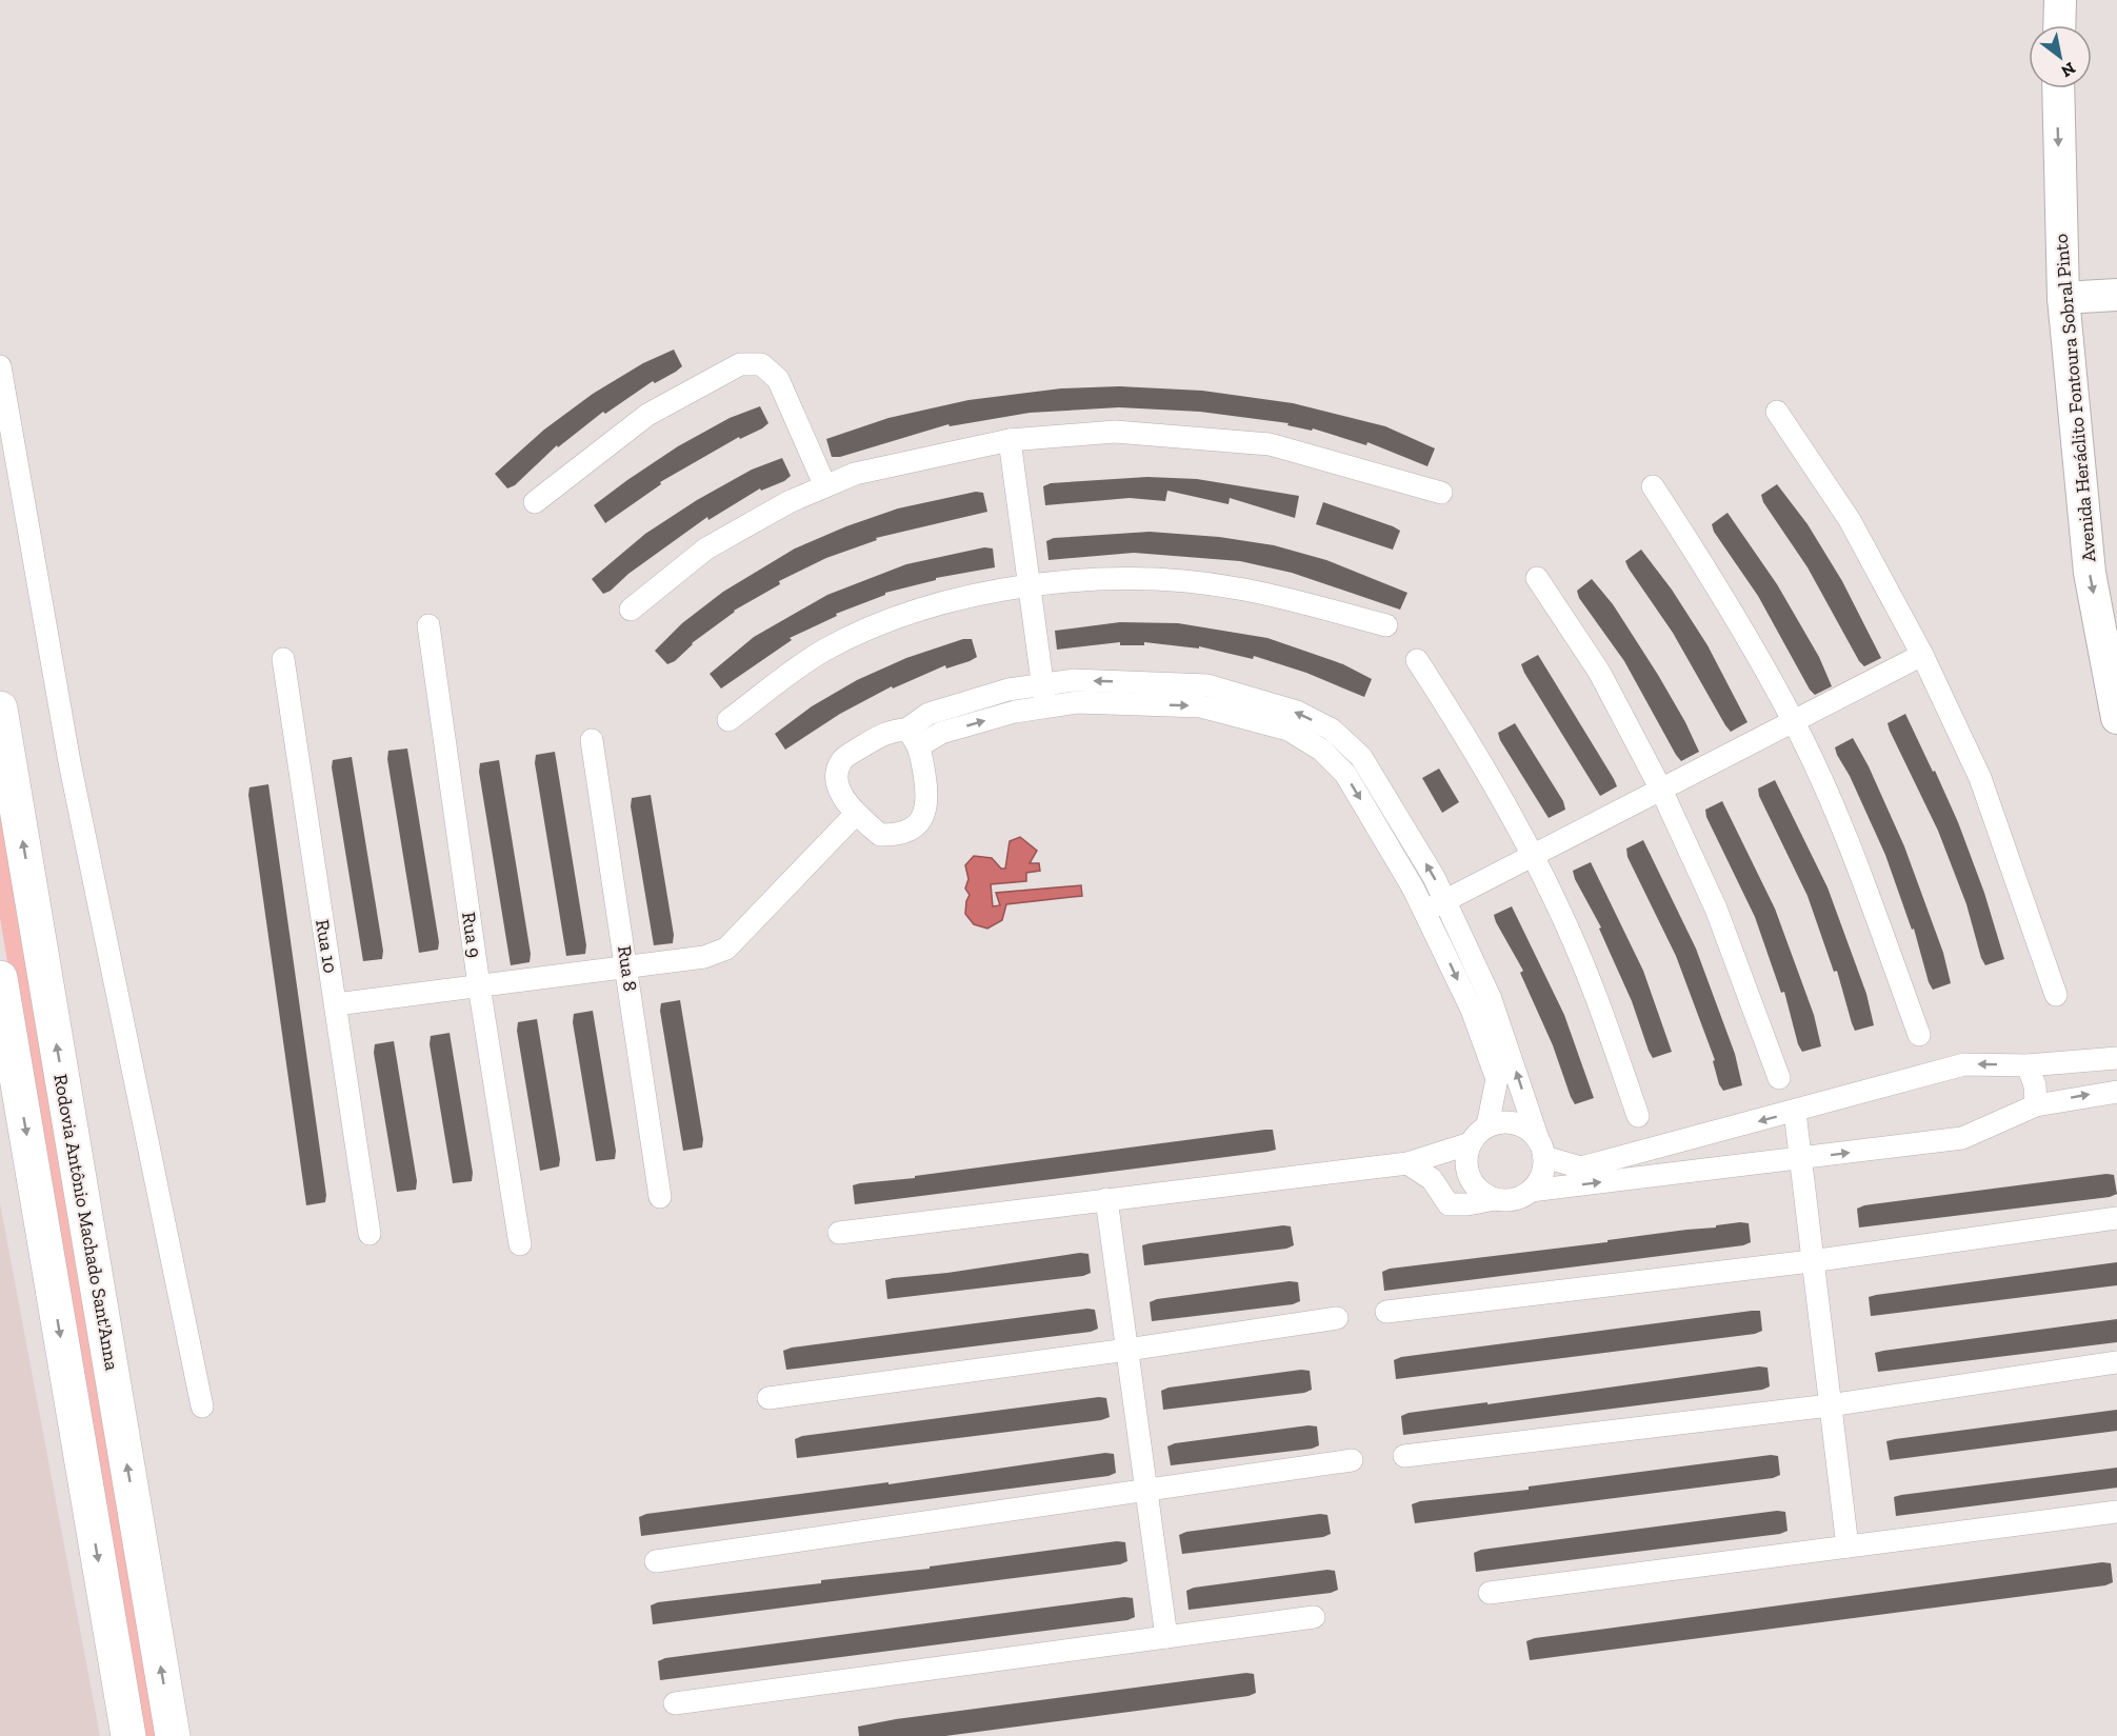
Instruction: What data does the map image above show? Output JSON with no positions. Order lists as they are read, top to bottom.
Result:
{
  "streets": {
    "highway": ["Rodovia Antônio Machado Sant'Anna"],
    "street": [
      "Avenida Heráclito Fontoura Sobral Pinto",
      "Rua 9",
      "Rua 10",
      "Rua 8"
    ]
  },
  "north": "bottom right"
}
